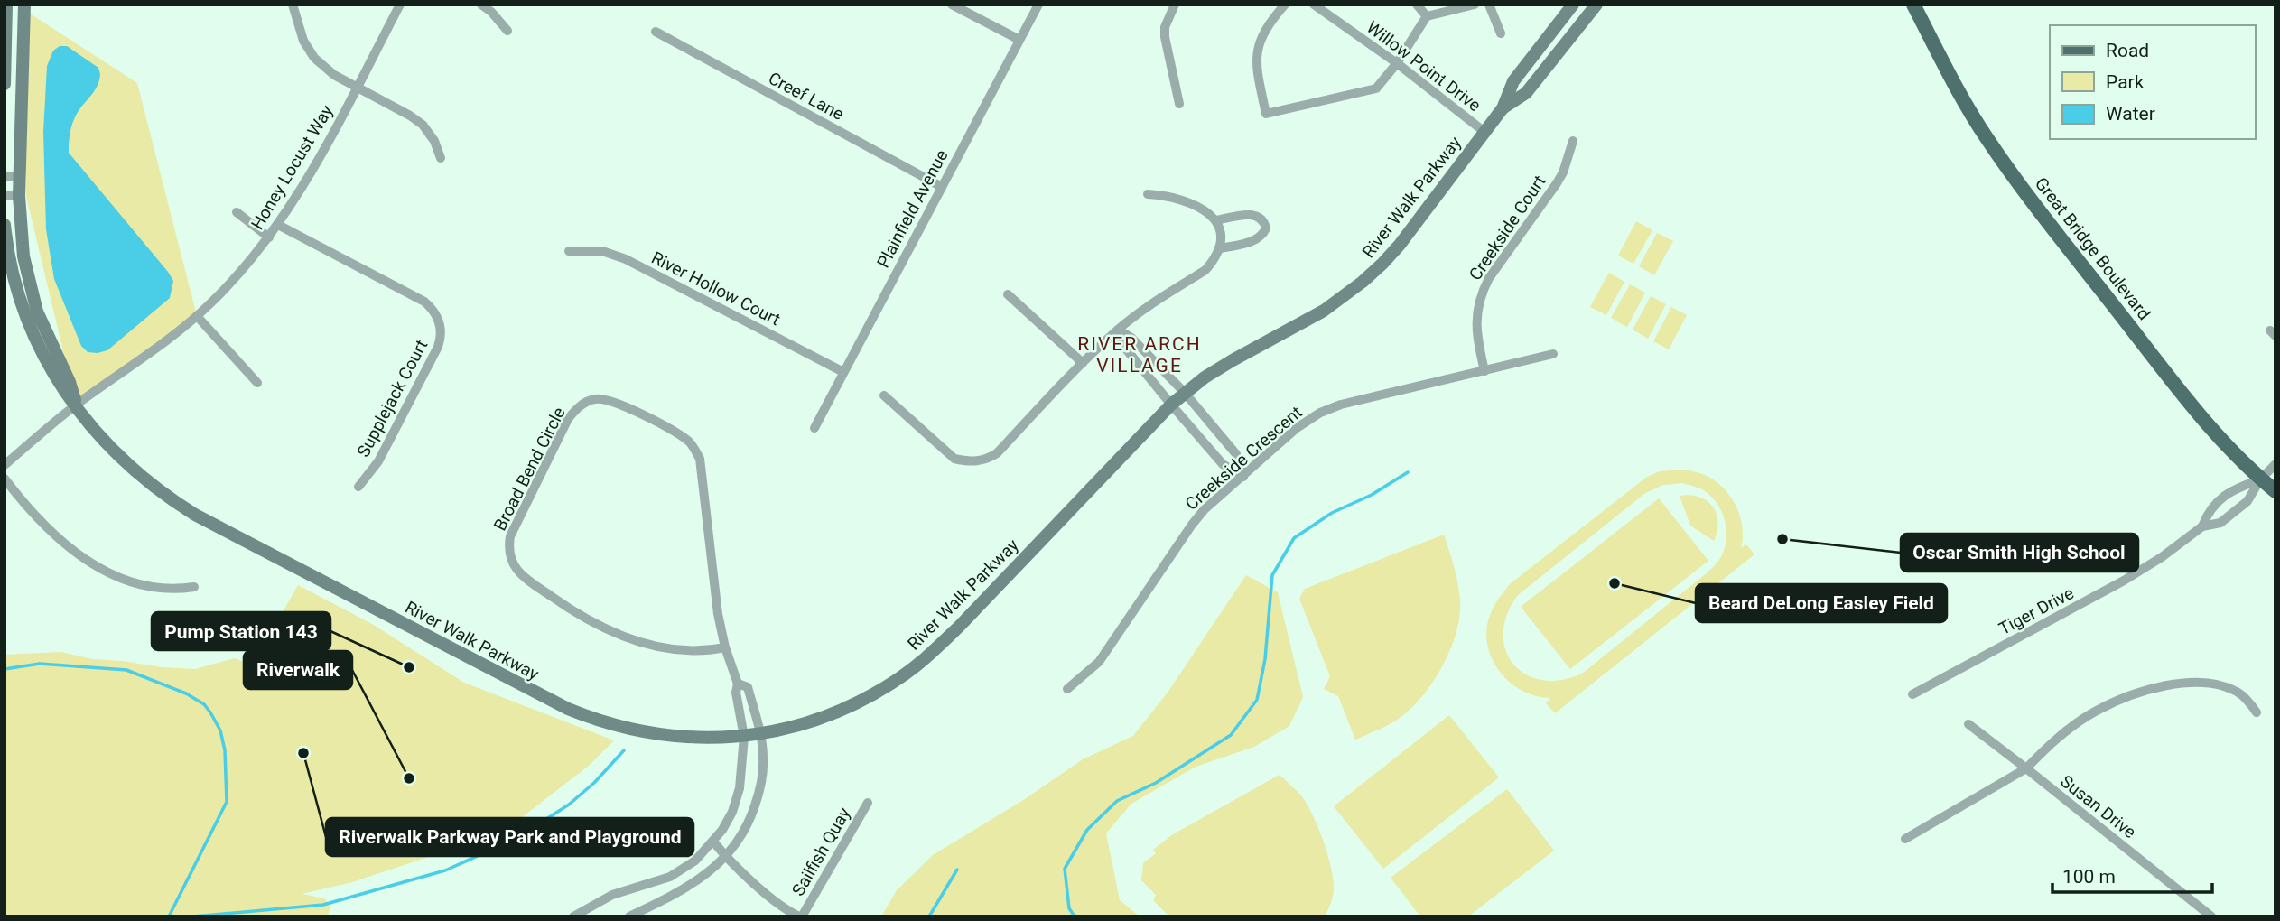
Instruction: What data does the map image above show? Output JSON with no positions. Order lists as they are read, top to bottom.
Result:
{
  "streets": {
    "main road": ["Great Bridge Boulevard"],
    "street": [
      "Willow Point Drive",
      "Creef Lane",
      "Honey Locust Way",
      "River Walk Parkway",
      "Plainfield Avenue",
      "Creekside Court",
      "River Hollow Court",
      "Supplejack Court",
      "Creekside Crescent",
      "Broad Bend Circle",
      "Tiger Drive",
      "Susan Drive",
      "Sailfish Quay"
    ]
  },
  "crossings": [
    ["Willow Point Drive", "River Walk Parkway"],
    ["Creef Lane", "Plainfield Avenue"],
    ["Honey Locust Way", "River Walk Parkway"],
    ["Honey Locust Way", "Supplejack Court"],
    ["River Walk Parkway", "Broad Bend Circle"],
    ["Plainfield Avenue", "River Hollow Court"],
    ["Creekside Court", "Creekside Crescent"],
    ["Great Bridge Boulevard", "Tiger Drive"],
    ["Broad Bend Circle", "Sailfish Quay"]
  ],
  "districts": ["RIVER ARCH VILLAGE"],
  "places": [
    "Oscar Smith High School",
    "Beard DeLong Easley Field",
    "Pump Station 143",
    "Riverwalk Parkway Park and Playground",
    "Riverwalk"
  ],
  "legend": ["Road", "Park", "Water"],
  "scale_bar": "100 m"
}
